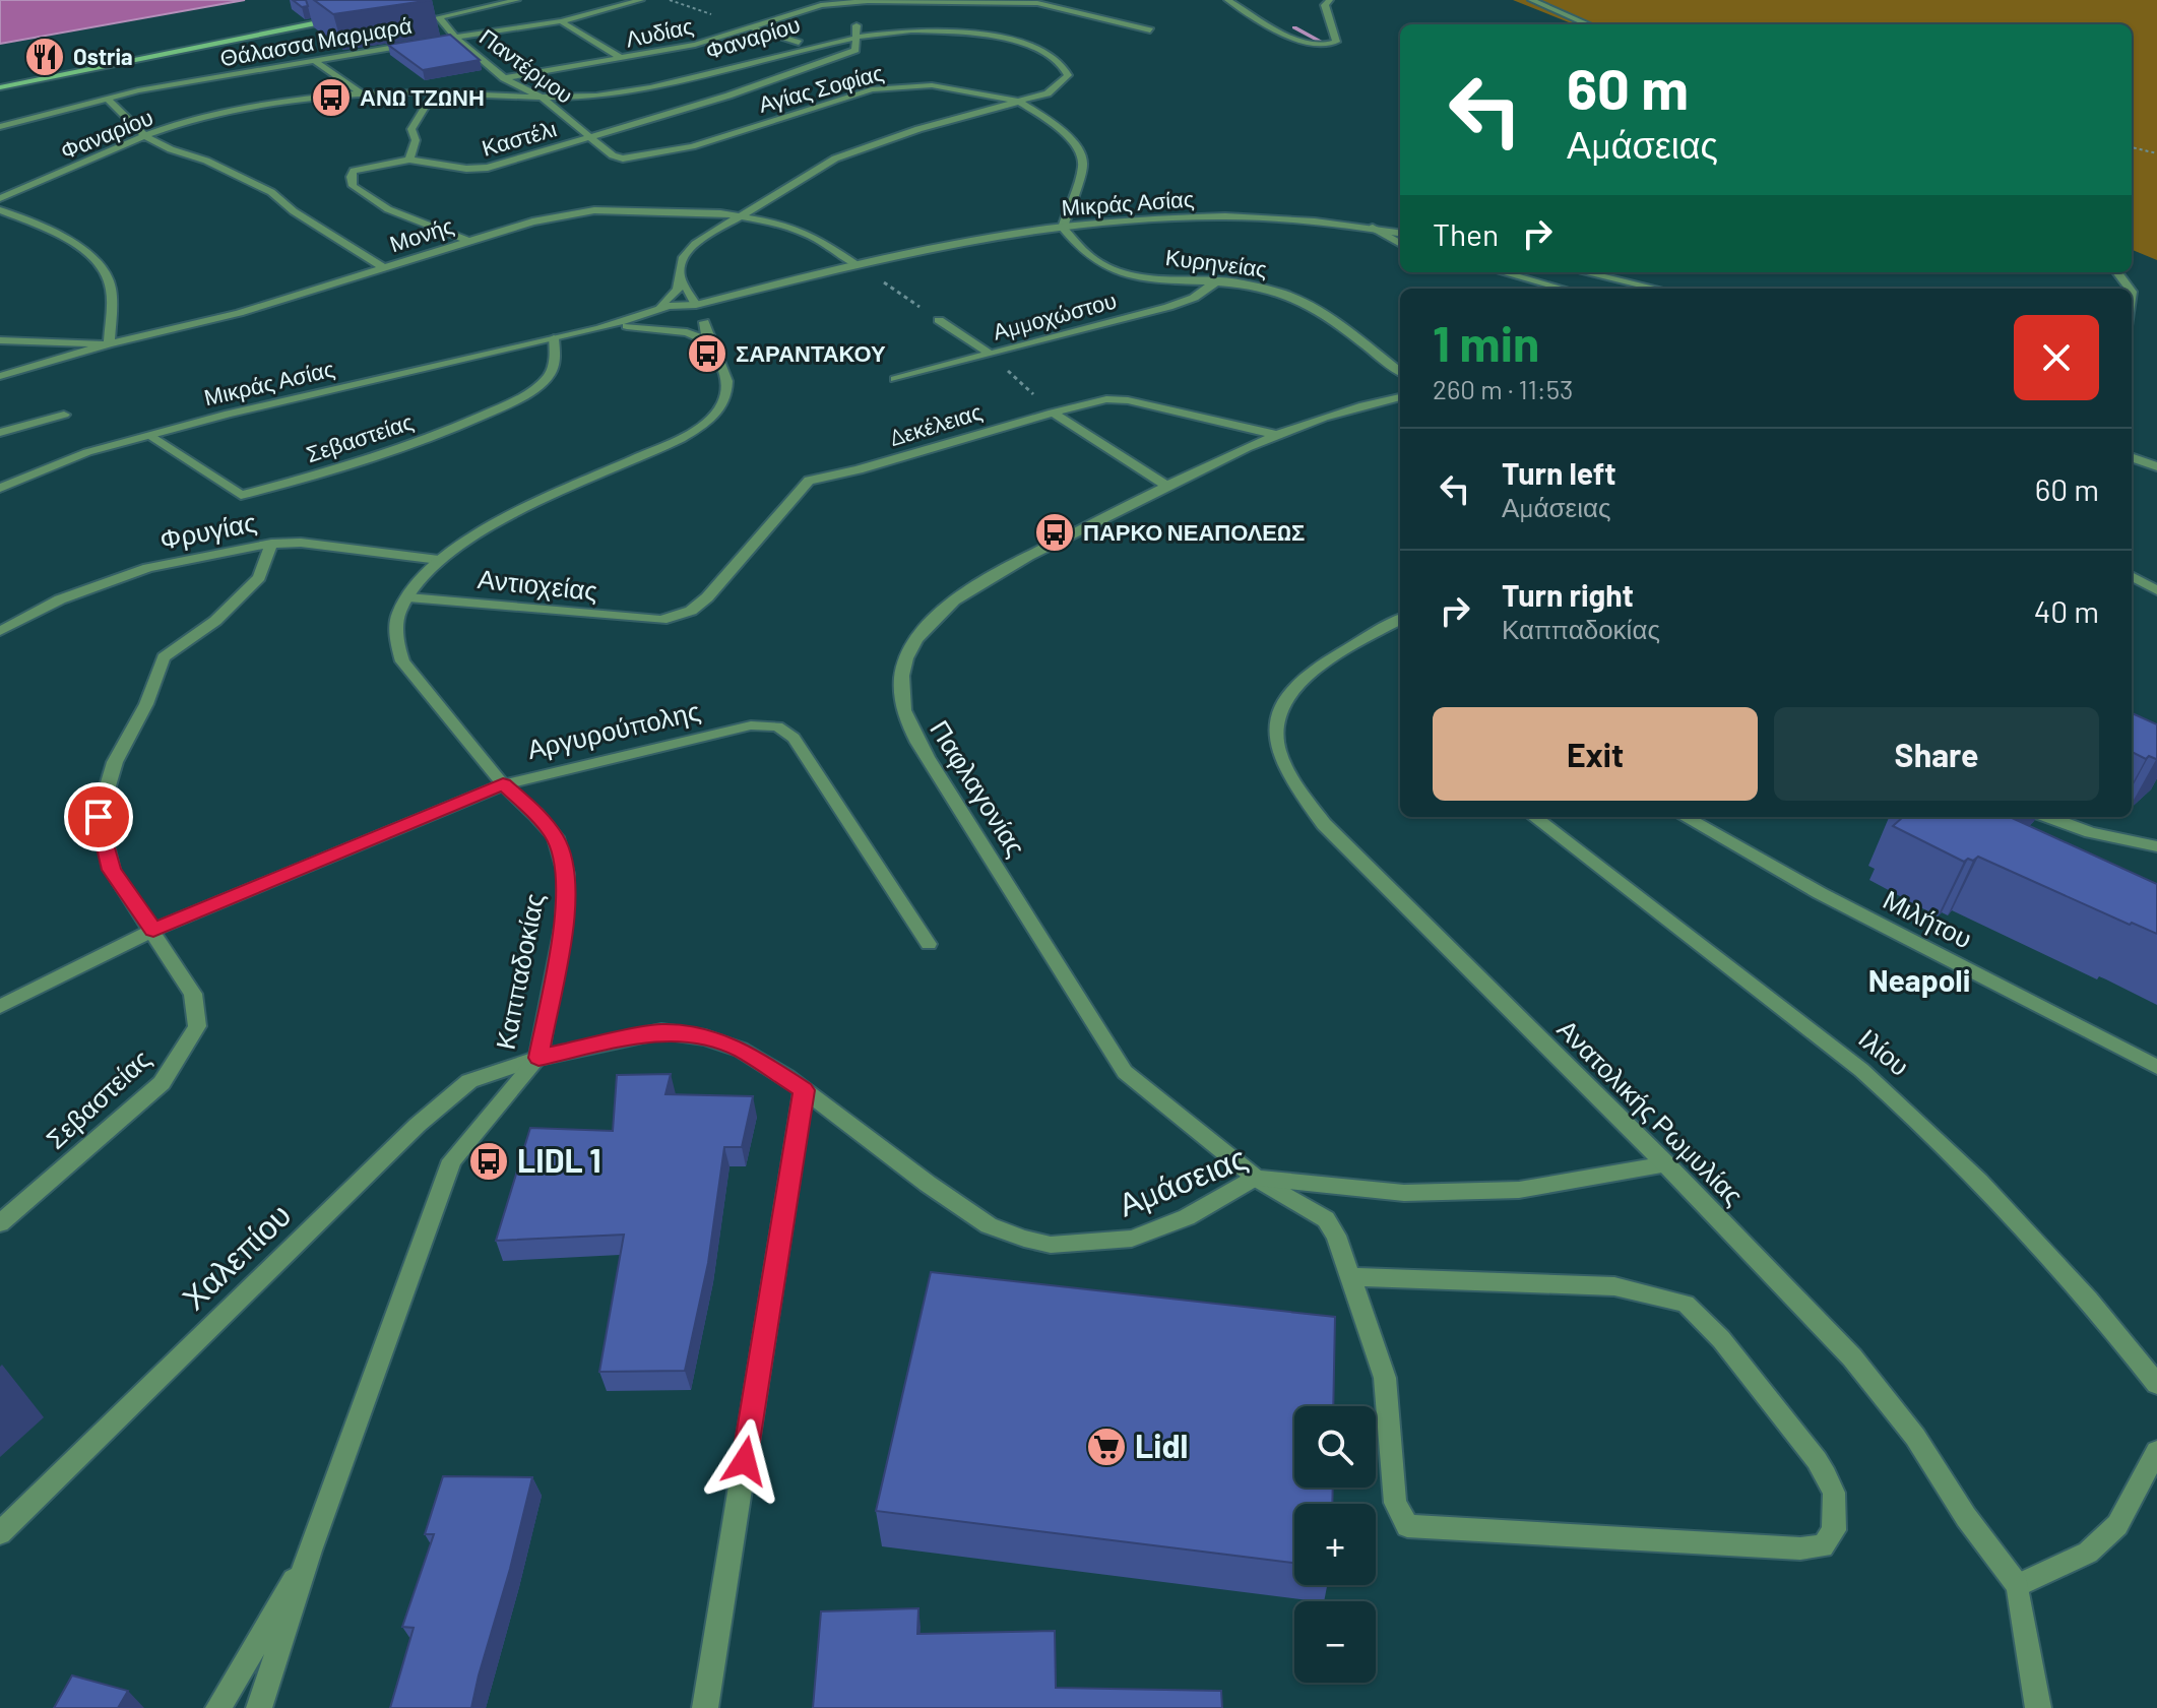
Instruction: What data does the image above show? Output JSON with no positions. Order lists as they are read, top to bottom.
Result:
{
  "streets": {
    "street": [
      "Λυδίας",
      "Φαναρίου",
      "Θάλασσα Μαρμαρά",
      "Παντέρμου",
      "Αγίας Σοφίας",
      "Καστέλι",
      "Μικράς Ασίας",
      "Μονής",
      "Κυρηνείας",
      "Αμμοχώστου",
      "Δεκέλειας",
      "Σεβαστείας",
      "Φρυγίας",
      "Αντιοχείας",
      "Αργυρούπολης",
      "Παφλαγονίας",
      "Μιλήτου",
      "Καππαδοκίας",
      "Ιλίου",
      "Ανατολικής Ρωμυλίας",
      "Αμάσειας",
      "Χαλεπίου"
    ]
  },
  "crossings": [
    ["Λυδίας", "Παντέρμου"],
    ["Φαναρίου", "Παντέρμου"],
    ["Φαναρίου", "Καστέλι"],
    ["Θάλασσα Μαρμαρά", "Παντέρμου"],
    ["Παντέρμου", "Αγίας Σοφίας"],
    ["Παντέρμου", "Καστέλι"],
    ["Αγίας Σοφίας", "Μικράς Ασίας"],
    ["Αγίας Σοφίας", "Κυρηνείας"],
    ["Καστέλι", "Μονής"],
    ["Μικράς Ασίας", "Μονής"],
    ["Μικράς Ασίας", "Κυρηνείας"],
    ["Μικράς Ασίας", "Σεβαστείας"],
    ["Κυρηνείας", "Αμμοχώστου"],
    ["Δεκέλειας", "Αντιοχείας"],
    ["Δεκέλειας", "Παφλαγονίας"],
    ["Σεβαστείας", "Φρυγίας"],
    ["Σεβαστείας", "Αργυρούπολης"],
    ["Φρυγίας", "Καππαδοκίας"],
    ["Αντιοχείας", "Καππαδοκίας"],
    ["Αργυρούπολης", "Καππαδοκίας"],
    ["Παφλαγονίας", "Αμάσειας"],
    ["Καππαδοκίας", "Αμάσειας"],
    ["Καππαδοκίας", "Χαλεπίου"],
    ["Ανατολικής Ρωμυλίας", "Αμάσειας"],
    ["Αμάσειας", "Χαλεπίου"]
  ],
  "districts": ["Neapoli"],
  "places": {
    "restaurant": ["Ostria"],
    "bus stop": [
      "ΑΝΩ ΤΖΩΝΗ",
      "ΣΑΡΑΝΤΑΚΟΥ",
      "ΠΑΡΚΟ ΝΕΑΠΟΛΕΩΣ",
      "LIDL 1"
    ],
    "supermarket": ["Lidl"]
  },
  "page": {
    "turn": ["60 m", "Αμάσειας"],
    "then": "Then",
    "heading": ["1 min", "260 m · 11:53"],
    "list": [
      {
        "name": "Turn left",
        "note": "Αμάσειας",
        "value": "60 m"
      },
      {
        "name": "Turn right",
        "note": "Καππαδοκίας",
        "value": "40 m"
      }
    ],
    "buttons": ["Exit", "Share"],
    "map_buttons": ["+", "−"]
  }
}
